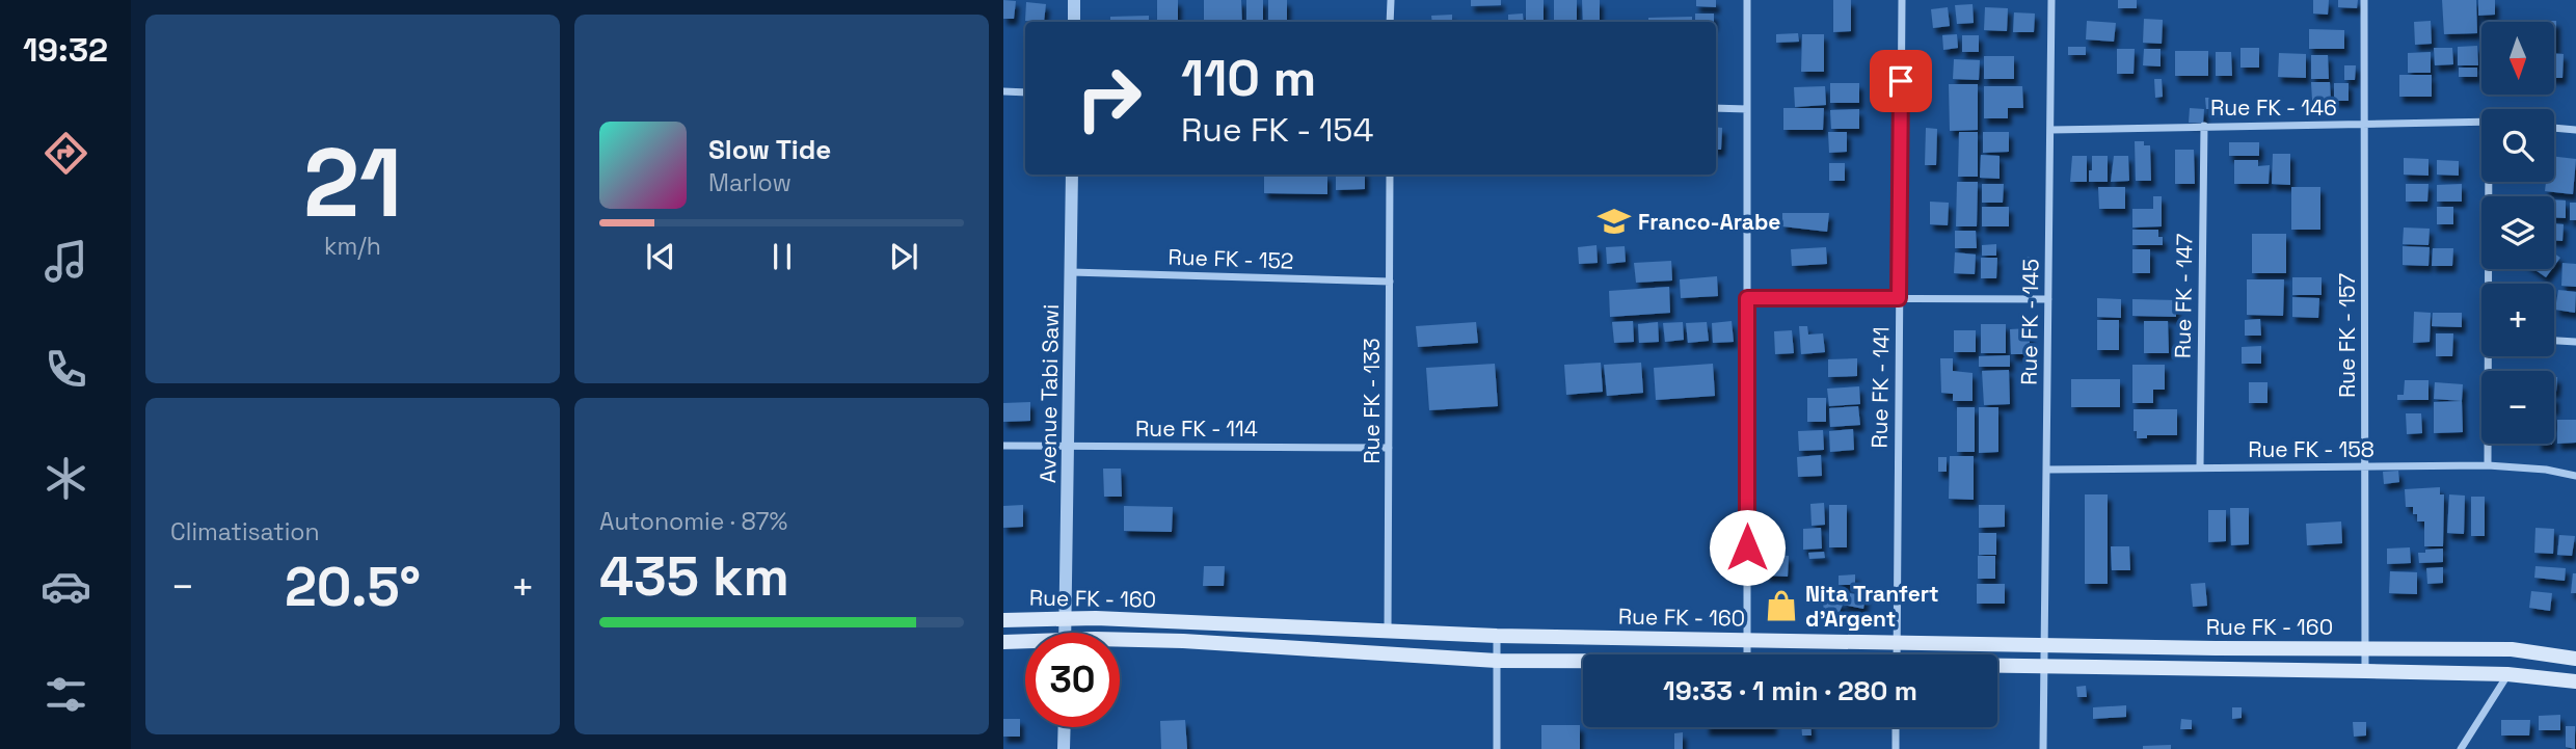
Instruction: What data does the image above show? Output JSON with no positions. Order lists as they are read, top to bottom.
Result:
{
  "streets": {
    "main road": ["Rue FK - 160"],
    "street": [
      "Rue FK - 146",
      "Rue FK - 152",
      "Rue FK - 147",
      "Rue FK - 145",
      "Rue FK - 157",
      "Rue FK - 141",
      "Avenue Tabi Sawi",
      "Rue FK - 133",
      "Rue FK - 114",
      "Rue FK - 158"
    ]
  },
  "crossings": [
    ["Rue FK - 146", "Rue FK - 147"],
    ["Rue FK - 146", "Rue FK - 145"],
    ["Rue FK - 146", "Rue FK - 157"],
    ["Rue FK - 152", "Avenue Tabi Sawi"],
    ["Rue FK - 152", "Rue FK - 133"],
    ["Rue FK - 147", "Rue FK - 158"],
    ["Rue FK - 145", "Rue FK - 158"],
    ["Rue FK - 145", "Rue FK - 160"],
    ["Rue FK - 157", "Rue FK - 158"],
    ["Rue FK - 157", "Rue FK - 160"],
    ["Rue FK - 141", "Rue FK - 160"],
    ["Avenue Tabi Sawi", "Rue FK - 114"],
    ["Avenue Tabi Sawi", "Rue FK - 160"],
    ["Rue FK - 133", "Rue FK - 114"],
    ["Rue FK - 133", "Rue FK - 160"]
  ],
  "places": {
    "school or university": ["Franco-Arabe"],
    "shop": ["Nita Tranfert d'Argent"]
  },
  "north": "bottom",
  "page": {
    "tabs": "19:32",
    "tile": [
      ["21", "km/h"],
      "Climatisation",
      ["Autonomie · 87%", "435 km"]
    ],
    "map_buttons": ["+", "−"],
    "turn": ["110 m", "Rue FK - 154"],
    "song": ["Slow Tide", "Marlow"],
    "heat": ["−", "20.5°", "+"],
    "limit": "30",
    "trip": "19:33 · 1 min · 280 m"
  }
}
